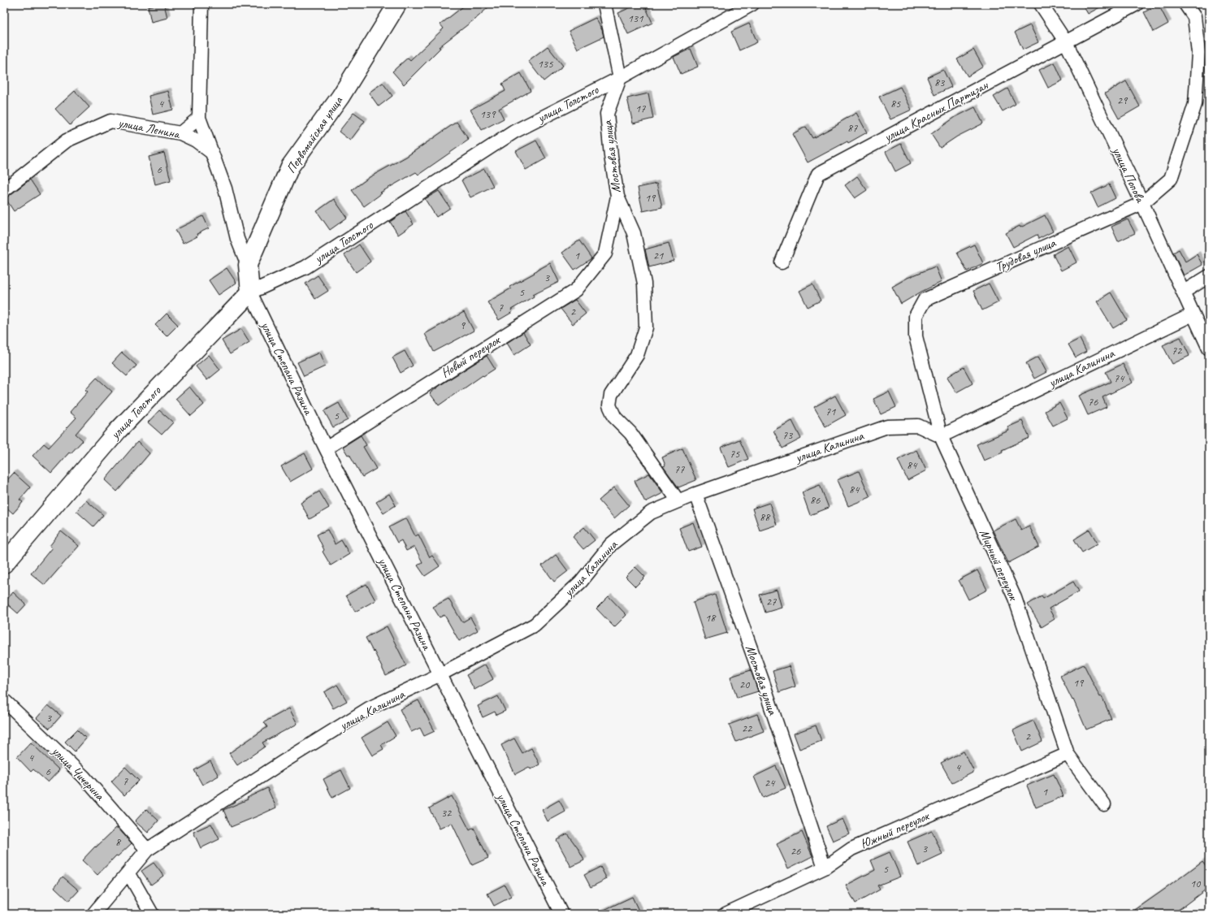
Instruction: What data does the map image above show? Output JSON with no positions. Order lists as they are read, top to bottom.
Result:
{
  "streets": {
    "main road": ["улица Толстого", "Первомайская улица"],
    "street": [
      "улица Красных Партизан",
      "улица Ленина",
      "Мостовая улица",
      "улица Попова",
      "Трудовая улица",
      "Новый переулок",
      "улица Степана Разина",
      "улица Калинина",
      "Мирный переулок",
      "улица Чичерина",
      "Южный переулок"
    ]
  },
  "crossings": [
    ["улица Толстого", "Первомайская улица"],
    ["улица Толстого", "Мостовая улица"],
    ["улица Толстого", "улица Степана Разина"],
    ["улица Красных Партизан", "улица Попова"],
    ["Первомайская улица", "улица Степана Разина"],
    ["Мостовая улица", "Новый переулок"],
    ["Мостовая улица", "улица Калинина"],
    ["Мостовая улица", "Южный переулок"],
    ["улица Попова", "Трудовая улица"],
    ["улица Попова", "улица Калинина"],
    ["Трудовая улица", "Мирный переулок"],
    ["Новый переулок", "улица Степана Разина"],
    ["улица Степана Разина", "улица Калинина"],
    ["улица Калинина", "Мирный переулок"],
    ["улица Калинина", "улица Чичерина"],
    ["Мирный переулок", "Южный переулок"]
  ],
  "house_numbers": [
    "131",
    "135",
    "83",
    "29",
    "4",
    "85",
    "17",
    "139",
    "87",
    "6",
    "19",
    "1",
    "21",
    "3",
    "5",
    "7",
    "2",
    "9",
    "72",
    "74",
    "76",
    "71",
    "5",
    "73",
    "75",
    "84",
    "77",
    "84",
    "86",
    "88",
    "27",
    "18",
    "19",
    "20",
    "3",
    "22",
    "2",
    "4",
    "4",
    "6",
    "7",
    "24",
    "1",
    "32",
    "8",
    "3",
    "26",
    "5",
    "10"
  ]
}
